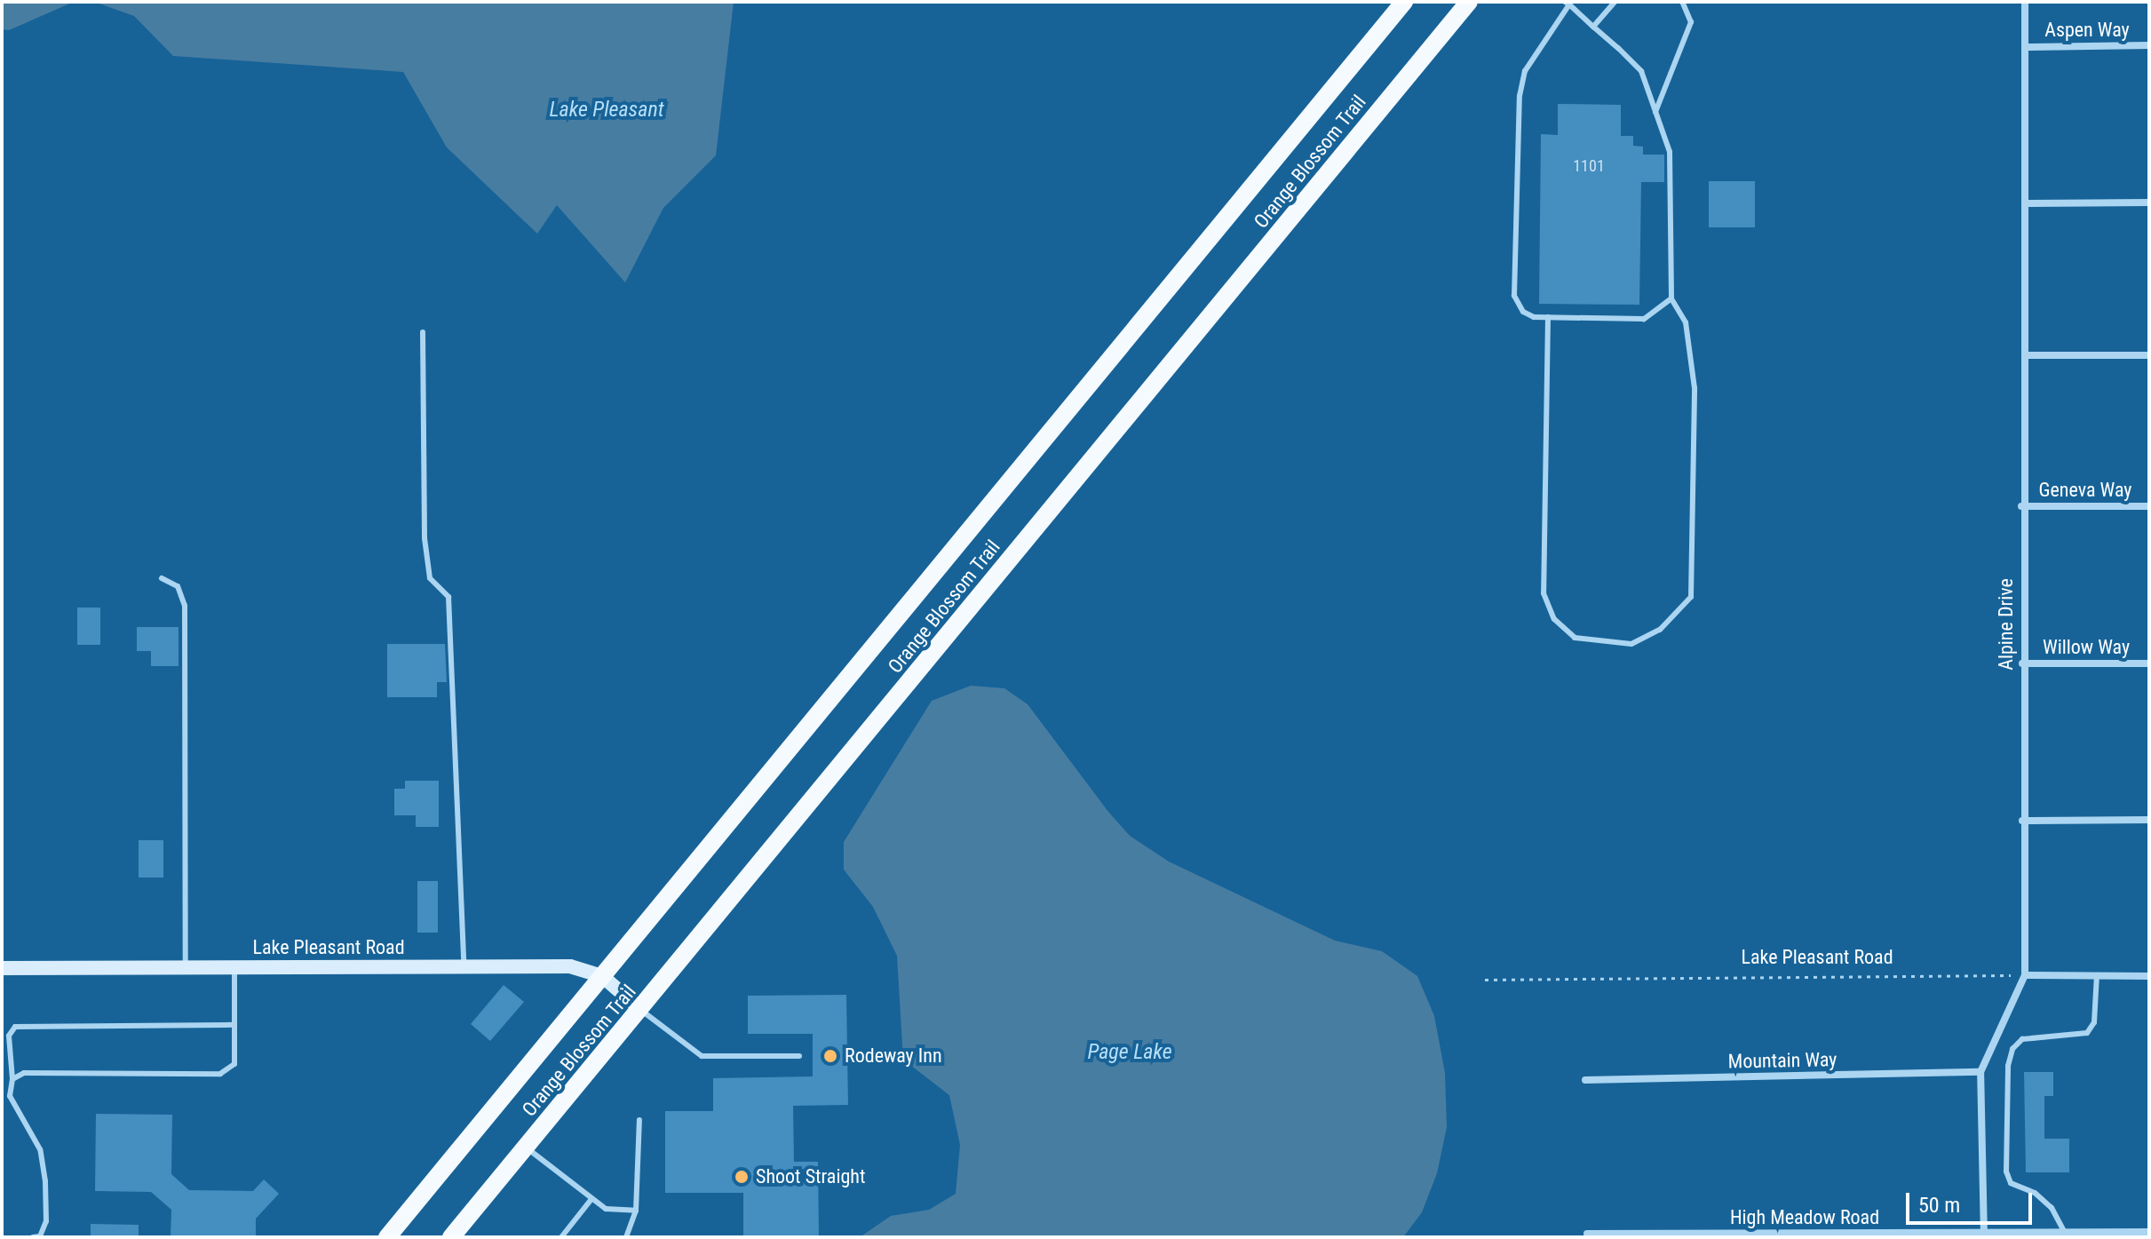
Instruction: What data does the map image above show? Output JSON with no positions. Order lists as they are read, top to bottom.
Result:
{
  "streets": {
    "main road": ["Orange Blossom Trail"],
    "street": [
      "Aspen Way",
      "Geneva Way",
      "Alpine Drive",
      "Willow Way",
      "Lake Pleasant Road",
      "Mountain Way",
      "High Meadow Road"
    ]
  },
  "crossings": [
    ["Aspen Way", "Alpine Drive"],
    ["Orange Blossom Trail", "Lake Pleasant Road"],
    ["Geneva Way", "Alpine Drive"],
    ["Alpine Drive", "Willow Way"],
    ["Alpine Drive", "Lake Pleasant Road"],
    ["Alpine Drive", "Mountain Way"],
    ["Alpine Drive", "High Meadow Road"]
  ],
  "water": ["Lake Pleasant", "Page Lake"],
  "places": ["Rodeway Inn", "Shoot Straight"],
  "house_numbers": ["1101"],
  "scale_bar": "50 m"
}
